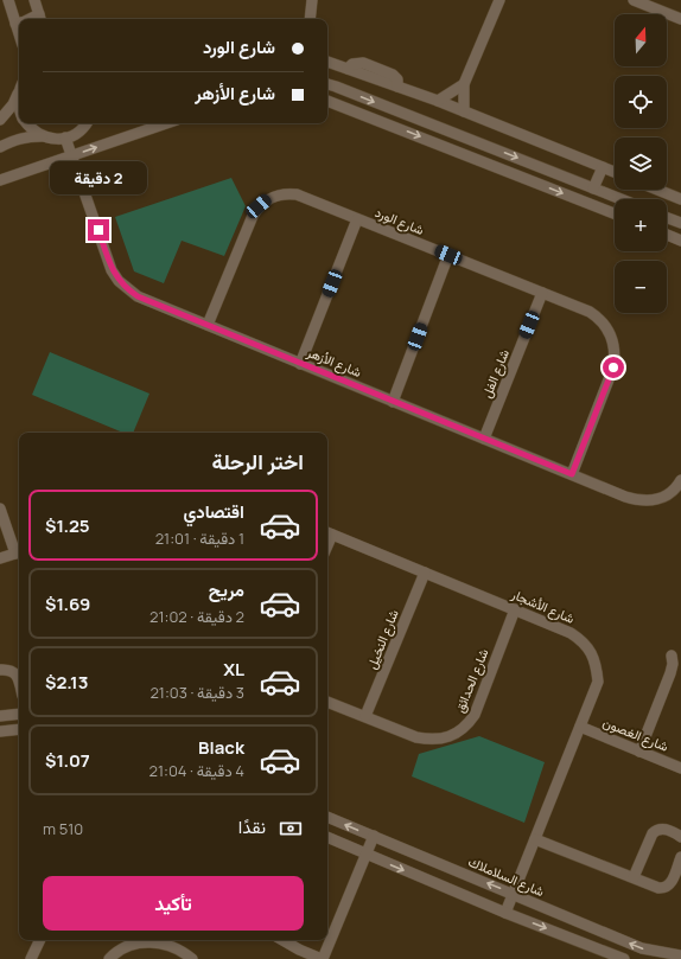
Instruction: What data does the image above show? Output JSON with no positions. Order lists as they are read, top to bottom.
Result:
{
  "streets": {
    "street": [
      "شارع الورد",
      "شارع الأزهر",
      "شارع الفل",
      "شارع الأشجار",
      "شارع النخيل",
      "شارع الحدائق",
      "شارع الغصون",
      "شارع السلاملاك"
    ]
  },
  "crossings": [
    ["شارع الورد", "شارع الأزهر"],
    ["شارع الورد", "شارع الفل"],
    ["شارع الأزهر", "شارع الفل"],
    ["شارع الأشجار", "شارع النخيل"],
    ["شارع الأشجار", "شارع الحدائق"],
    ["شارع الأشجار", "شارع الغصون"],
    ["شارع الأشجار", "شارع السلاملاك"],
    ["شارع النخيل", "شارع الحدائق"]
  ],
  "north": "top",
  "page": {
    "map_buttons": ["+", "−"],
    "banner": ["شارع الورد", "شارع الأزهر"],
    "bubble": "2 دقيقة",
    "heading": "اختر الرحلة",
    "list": [
      {
        "name": "اقتصادي",
        "note": "1 دقيقة · 21:01",
        "value": "$1.25"
      },
      {
        "name": "مريح",
        "note": "2 دقيقة · 21:02",
        "value": "$1.69"
      },
      {
        "name": "XL",
        "note": "3 دقيقة · 21:03",
        "value": "$2.13"
      },
      {
        "name": "Black",
        "note": "4 دقيقة · 21:04",
        "value": "$1.07"
      }
    ],
    "pay": ["نقدًا", "510 m"],
    "buttons": "تأكيد"
  }
}
